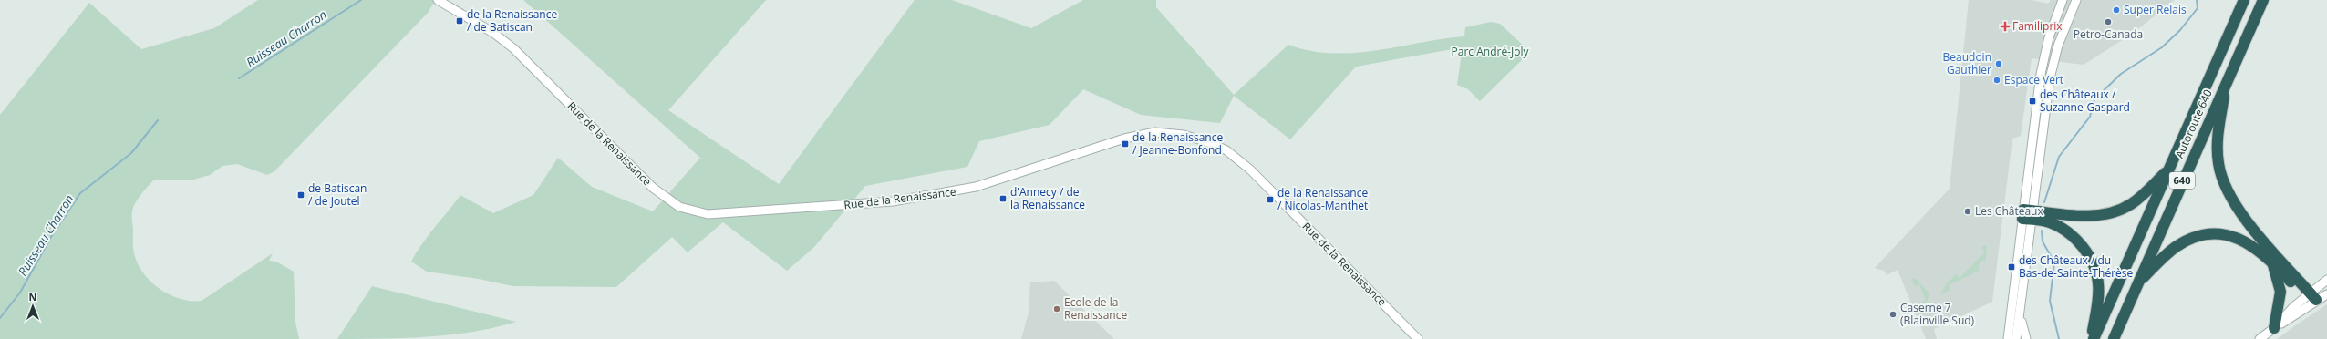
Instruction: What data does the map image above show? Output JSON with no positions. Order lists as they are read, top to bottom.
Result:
{
  "streets": {
    "highway": ["Autoroute 640", "640"],
    "street": ["Rue de la Renaissance"]
  },
  "water": ["Ruisseau Charron"],
  "parks": ["Parc André-Joly"],
  "places": {
    "other": [
      "Super Relais",
      "Petro-Canada",
      "Beaudoin Gauthier",
      "Espace Vert",
      "Les Châteaux",
      "Ecole de la Renaissance",
      "Caserne 7 (Blainville Sud)"
    ],
    "transit": [
      "de la Renaissance / de Batiscan",
      "des Châteaux / Suzanne-Gaspard",
      "de la Renaissance / Jeanne-Bonfond",
      "de Batiscan / de Joutel",
      "d'Annecy / de la Renaissance",
      "de la Renaissance / Nicolas-Manthet",
      "des Châteaux / du Bas-de-Sainte-Thérèse"
    ],
    "health": ["Familiprix"]
  },
  "north": "top"
}
